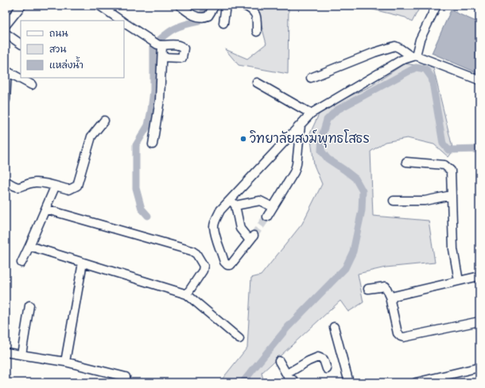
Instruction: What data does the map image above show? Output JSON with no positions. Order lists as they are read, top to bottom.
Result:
{
  "places": ["วิทยาลัยสงฆ์พุทธโสธร"],
  "legend": ["ถนน", "สวน", "แหล่งน้ำ"]
}
